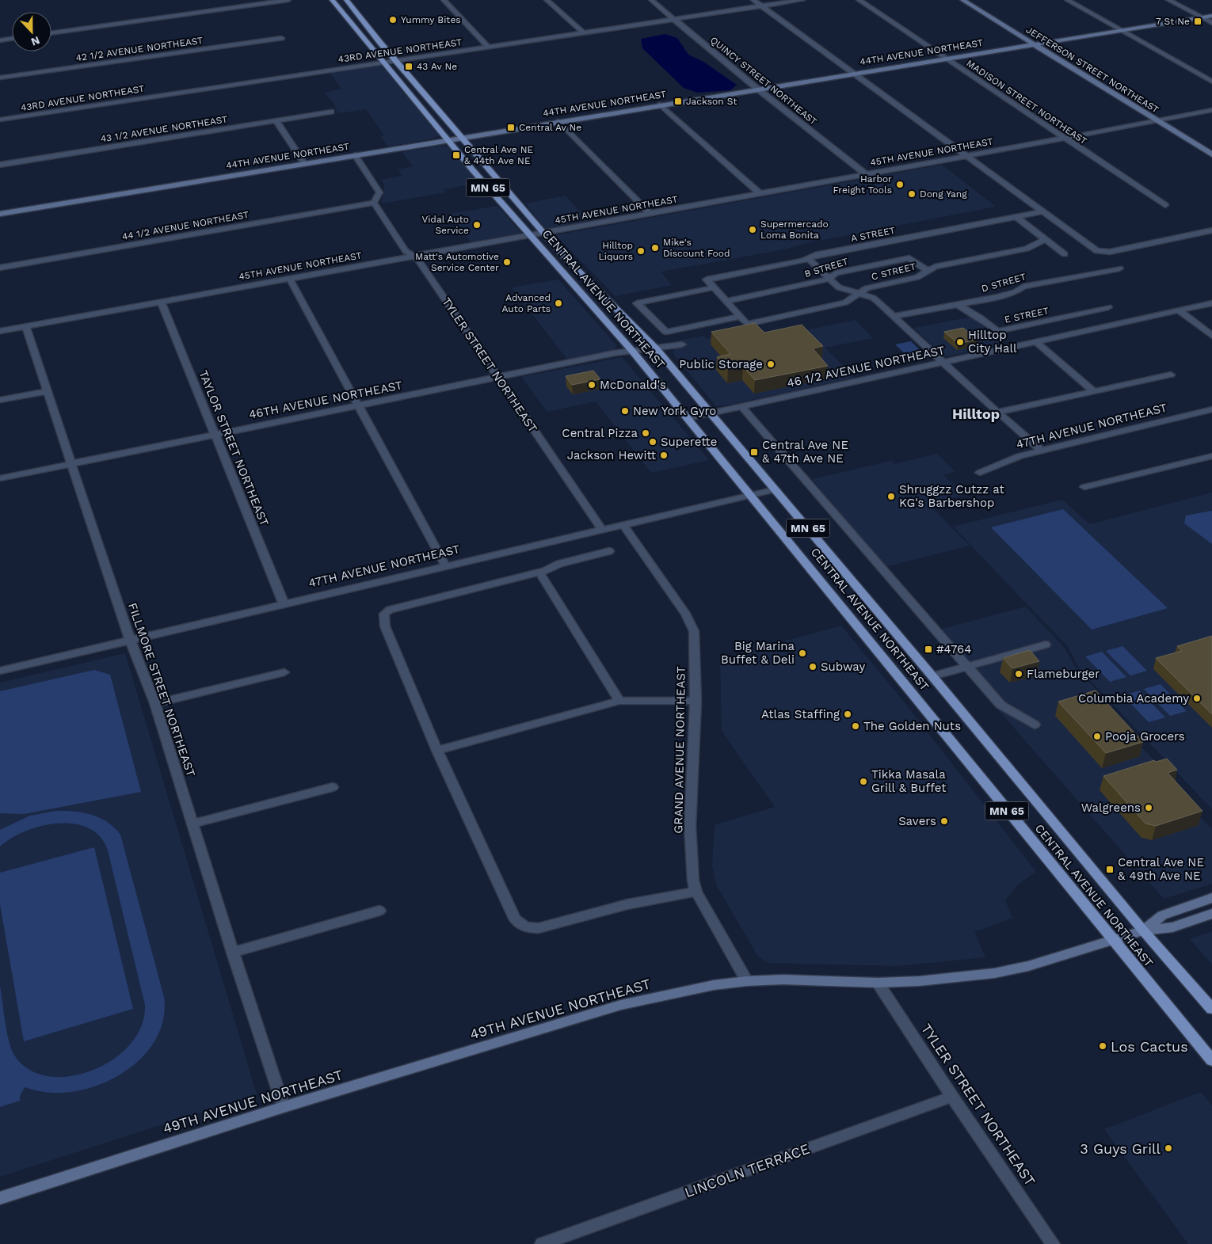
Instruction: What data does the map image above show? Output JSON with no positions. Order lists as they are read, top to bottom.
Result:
{
  "streets": {
    "main road": ["MN 65", "CENTRAL AVENUE NORTHEAST"],
    "street": [
      "42 1/2 AVENUE NORTHEAST",
      "43RD AVENUE NORTHEAST",
      "44TH AVENUE NORTHEAST",
      "JEFFERSON STREET NORTHEAST",
      "QUINCY STREET NORTHEAST",
      "MADISON STREET NORTHEAST",
      "43 1/2 AVENUE NORTHEAST",
      "45TH AVENUE NORTHEAST",
      "44 1/2 AVENUE NORTHEAST",
      "A STREET",
      "B STREET",
      "C STREET",
      "D STREET",
      "E STREET",
      "TYLER STREET NORTHEAST",
      "46 1/2 AVENUE NORTHEAST",
      "46TH AVENUE NORTHEAST",
      "47TH AVENUE NORTHEAST",
      "TAYLOR STREET NORTHEAST",
      "FILLMORE STREET NORTHEAST",
      "GRAND AVENUE NORTHEAST",
      "49TH AVENUE NORTHEAST",
      "LINCOLN TERRACE"
    ]
  },
  "crossings": [
    ["43RD AVENUE NORTHEAST", "QUINCY STREET NORTHEAST"],
    ["43RD AVENUE NORTHEAST", "CENTRAL AVENUE NORTHEAST"],
    ["44TH AVENUE NORTHEAST", "JEFFERSON STREET NORTHEAST"],
    ["44TH AVENUE NORTHEAST", "QUINCY STREET NORTHEAST"],
    ["44TH AVENUE NORTHEAST", "MADISON STREET NORTHEAST"],
    ["44TH AVENUE NORTHEAST", "CENTRAL AVENUE NORTHEAST"],
    ["JEFFERSON STREET NORTHEAST", "45TH AVENUE NORTHEAST"],
    ["QUINCY STREET NORTHEAST", "45TH AVENUE NORTHEAST"],
    ["MADISON STREET NORTHEAST", "45TH AVENUE NORTHEAST"],
    ["45TH AVENUE NORTHEAST", "CENTRAL AVENUE NORTHEAST"],
    ["45TH AVENUE NORTHEAST", "TYLER STREET NORTHEAST"],
    ["45TH AVENUE NORTHEAST", "TAYLOR STREET NORTHEAST"],
    ["45TH AVENUE NORTHEAST", "FILLMORE STREET NORTHEAST"],
    ["44 1/2 AVENUE NORTHEAST", "TYLER STREET NORTHEAST"],
    ["B STREET", "C STREET"],
    ["D STREET", "E STREET"],
    ["CENTRAL AVENUE NORTHEAST", "46 1/2 AVENUE NORTHEAST"],
    ["CENTRAL AVENUE NORTHEAST", "46TH AVENUE NORTHEAST"],
    ["CENTRAL AVENUE NORTHEAST", "47TH AVENUE NORTHEAST"],
    ["CENTRAL AVENUE NORTHEAST", "49TH AVENUE NORTHEAST"],
    ["TYLER STREET NORTHEAST", "46TH AVENUE NORTHEAST"],
    ["TYLER STREET NORTHEAST", "47TH AVENUE NORTHEAST"],
    ["TYLER STREET NORTHEAST", "49TH AVENUE NORTHEAST"],
    ["TYLER STREET NORTHEAST", "LINCOLN TERRACE"],
    ["46TH AVENUE NORTHEAST", "TAYLOR STREET NORTHEAST"],
    ["46TH AVENUE NORTHEAST", "FILLMORE STREET NORTHEAST"],
    ["47TH AVENUE NORTHEAST", "TAYLOR STREET NORTHEAST"],
    ["47TH AVENUE NORTHEAST", "FILLMORE STREET NORTHEAST"],
    ["47TH AVENUE NORTHEAST", "GRAND AVENUE NORTHEAST"],
    ["FILLMORE STREET NORTHEAST", "49TH AVENUE NORTHEAST"],
    ["GRAND AVENUE NORTHEAST", "49TH AVENUE NORTHEAST"]
  ],
  "districts": ["Hilltop"],
  "places": {
    "other": [
      "Yummy Bites",
      "Harbor Freight Tools",
      "Dong Yang",
      "Vidal Auto Service",
      "Supermercado Loma Bonita",
      "Mike's Discount Food",
      "Hilltop Liquors",
      "Matt's Automotive Service Center",
      "Advanced Auto Parts",
      "Hilltop City Hall",
      "Public Storage",
      "McDonald's",
      "New York Gyro",
      "Central Pizza",
      "Superette",
      "Jackson Hewitt",
      "Shruggzz Cutzz at KG's Barbershop",
      "Big Marina Buffet & Deli",
      "Subway",
      "Flameburger",
      "Columbia Academy",
      "Atlas Staffing",
      "The Golden Nuts",
      "Pooja Grocers",
      "Tikka Masala Grill & Buffet",
      "Walgreens",
      "Savers",
      "Los Cactus",
      "3 Guys Grill"
    ],
    "transit": [
      "7 St Ne",
      "43 Av Ne",
      "Jackson St",
      "Central Av Ne",
      "Central Ave NE & 44th Ave NE",
      "Central Ave NE & 47th Ave NE",
      "#4764",
      "Central Ave NE & 49th Ave NE"
    ]
  },
  "north": "bottom"
}
